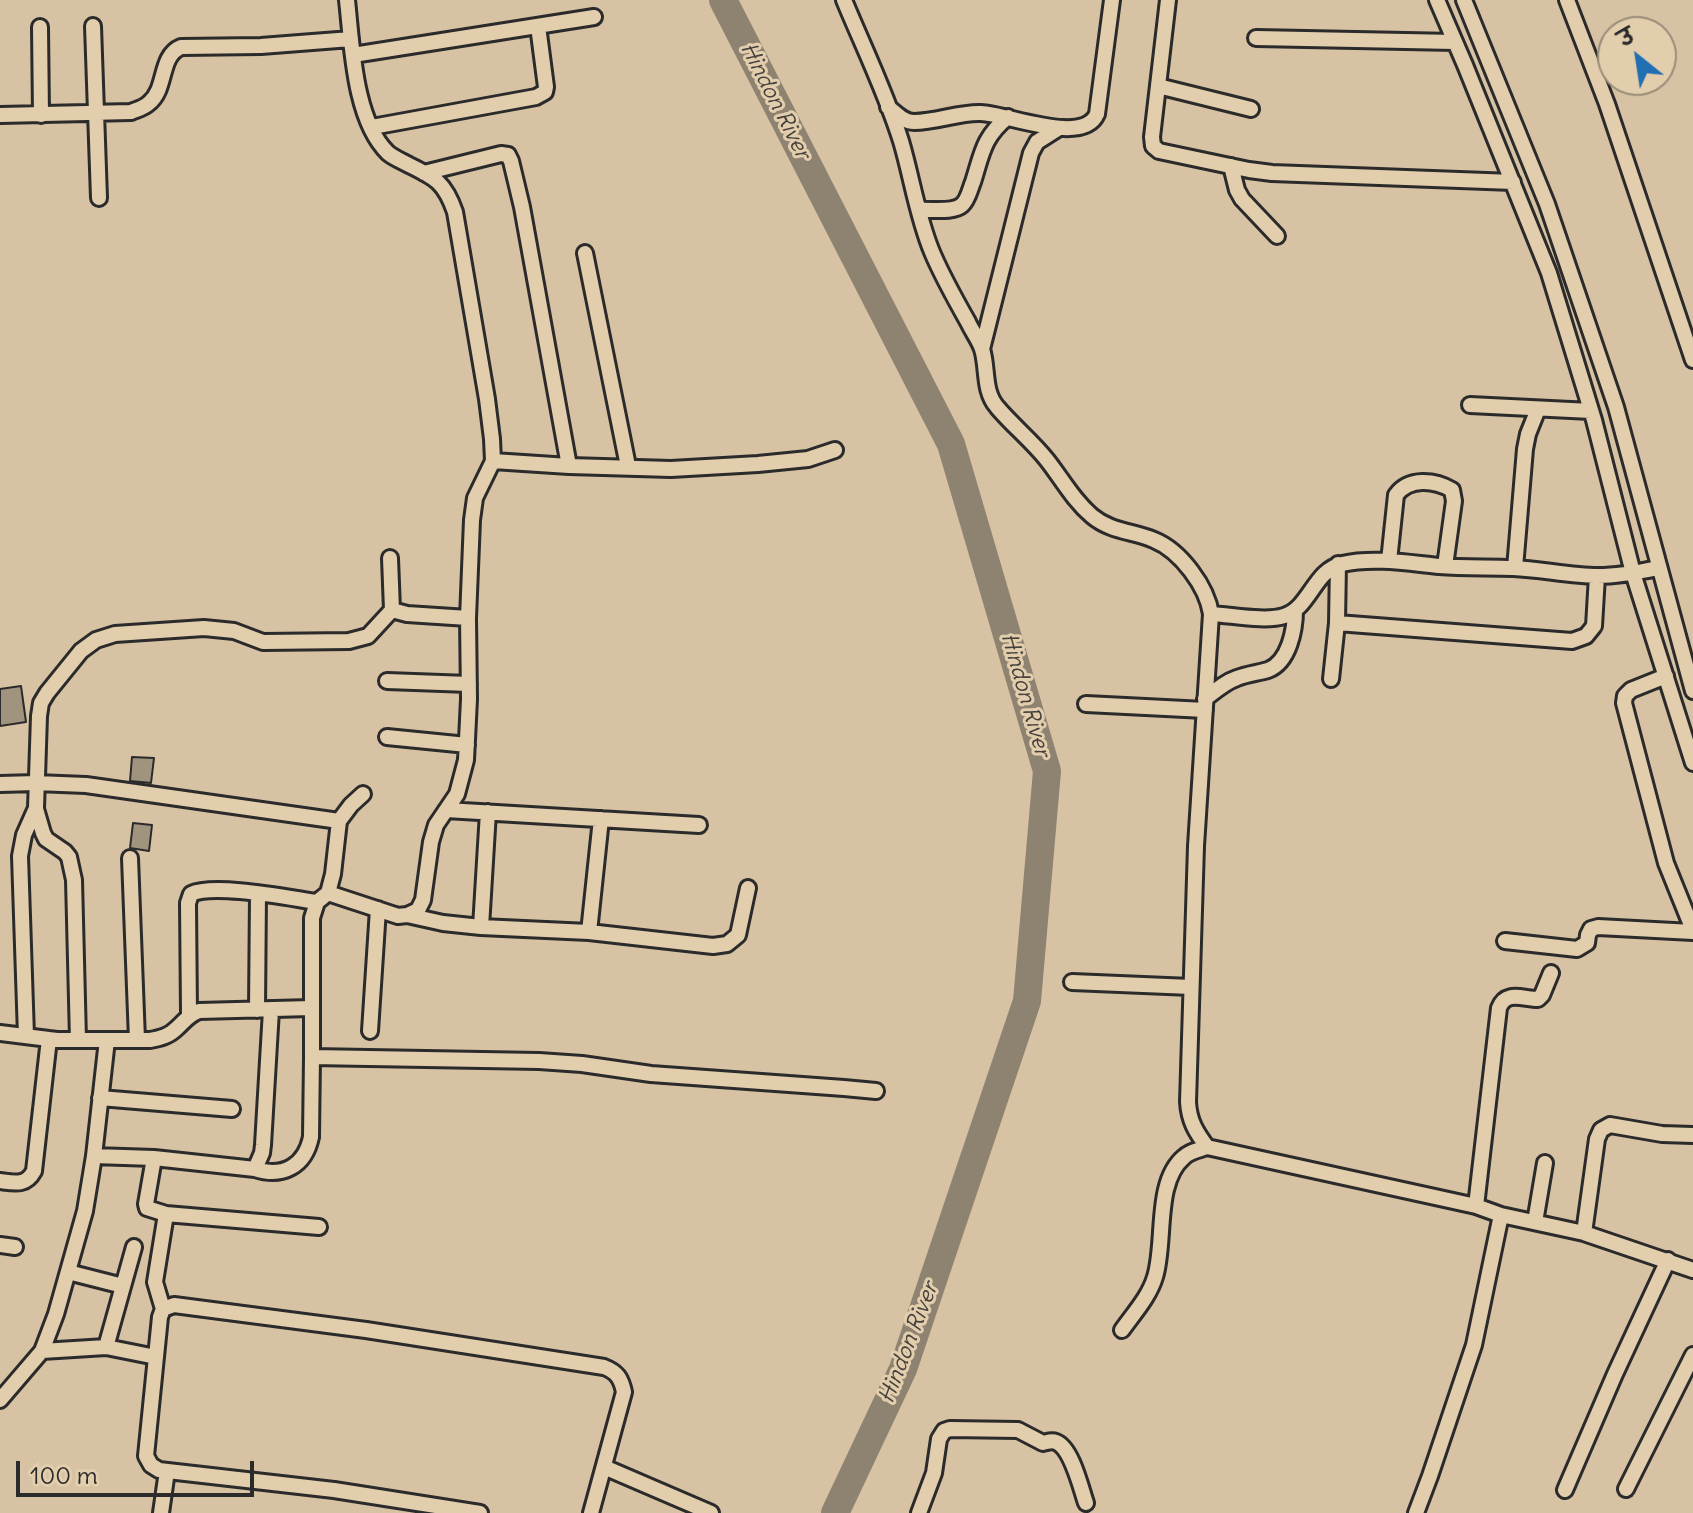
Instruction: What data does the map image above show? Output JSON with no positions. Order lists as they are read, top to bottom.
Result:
{
  "water": ["Hindon River"],
  "scale_bar": "100 m",
  "north": "top left"
}
